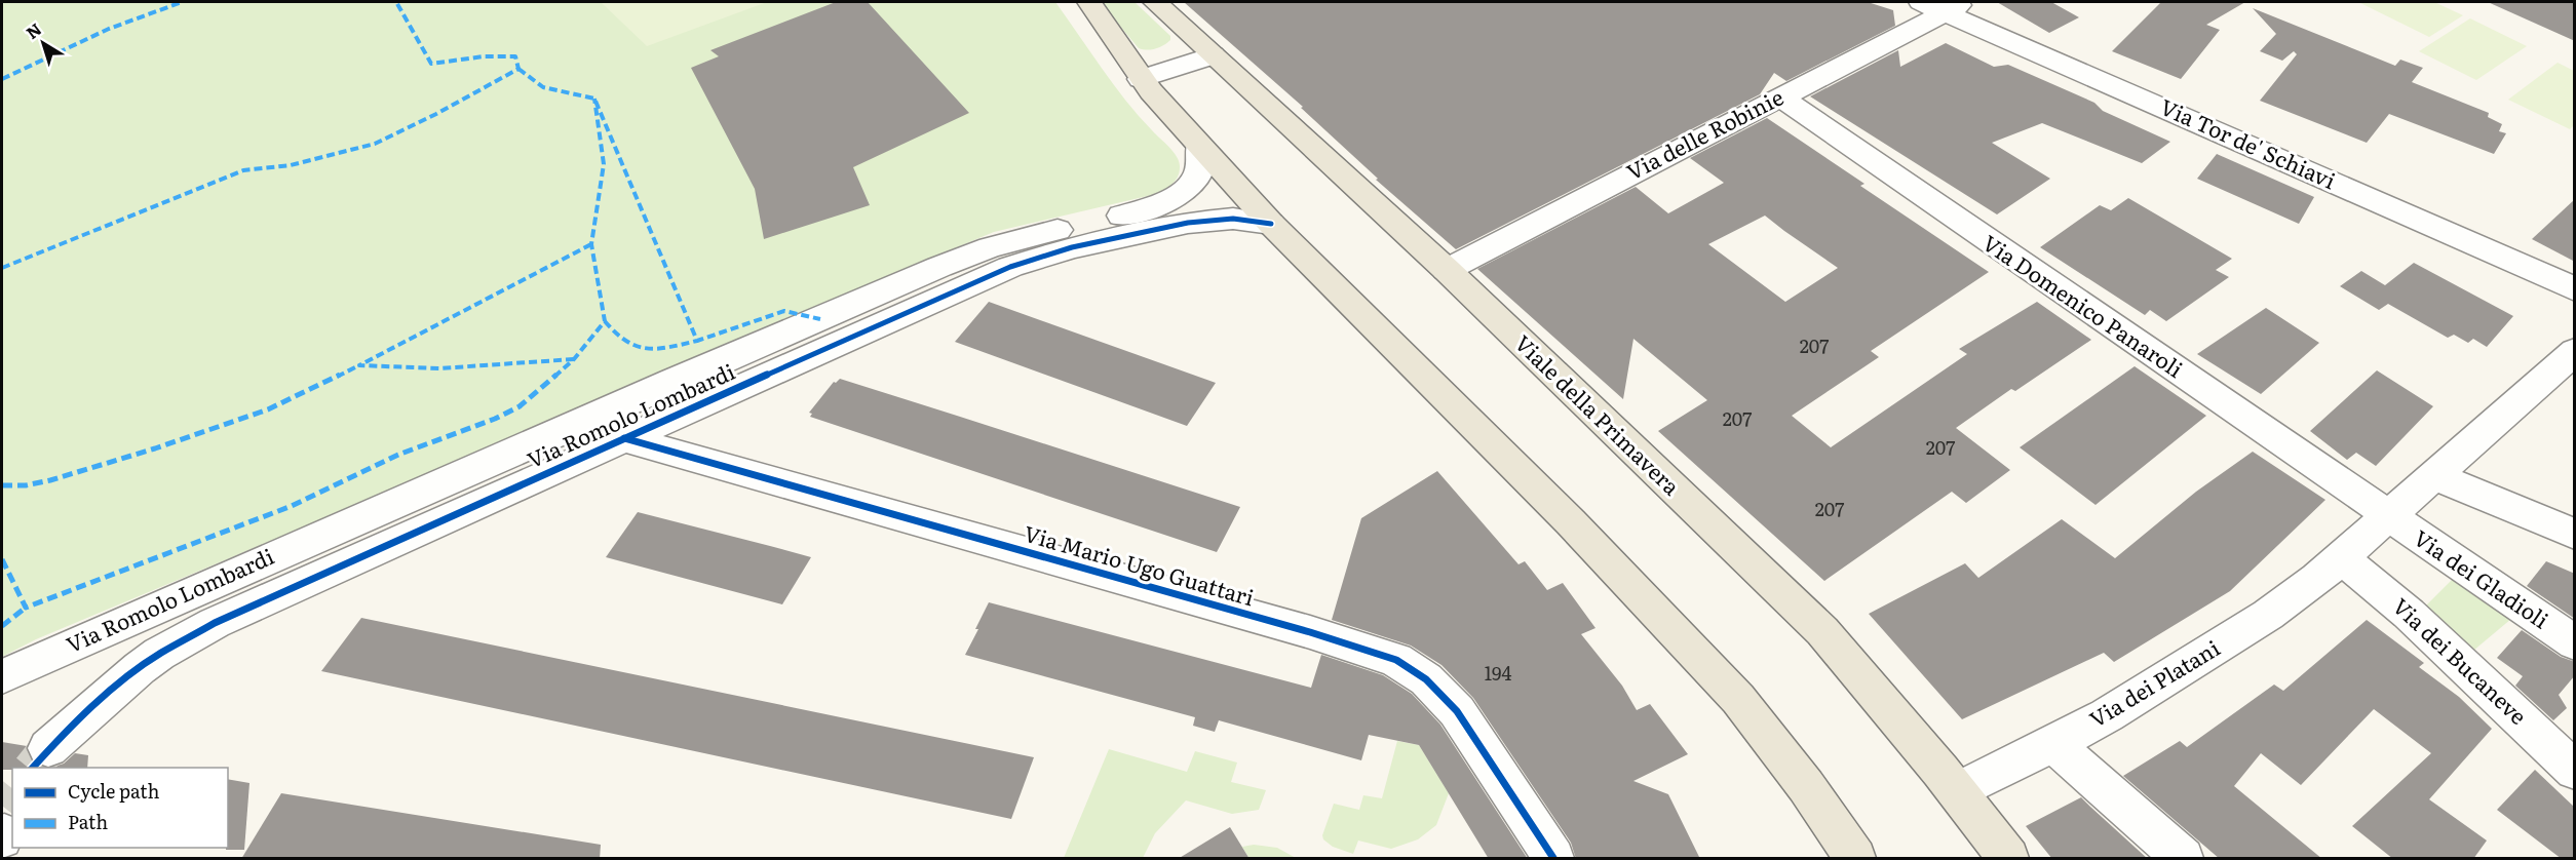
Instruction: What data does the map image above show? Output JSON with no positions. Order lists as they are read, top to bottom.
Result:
{
  "streets": {
    "main road": ["Viale della Primavera"],
    "street": [
      "Via delle Robinie",
      "Via Tor de' Schiavi",
      "Via Domenico Panaroli",
      "Via Romolo Lombardi",
      "Via Mario Ugo Guattari",
      "Via dei Gladioli",
      "Via dei Bucaneve",
      "Via dei Platani"
    ]
  },
  "crossings": [
    ["Via delle Robinie", "Via Tor de' Schiavi"],
    ["Via delle Robinie", "Via Domenico Panaroli"],
    ["Via delle Robinie", "Viale della Primavera"],
    ["Via Domenico Panaroli", "Via dei Gladioli"],
    ["Via Domenico Panaroli", "Via dei Platani"],
    ["Viale della Primavera", "Via dei Platani"],
    ["Via Romolo Lombardi", "Via Mario Ugo Guattari"],
    ["Via dei Gladioli", "Via dei Platani"],
    ["Via dei Bucaneve", "Via dei Platani"]
  ],
  "house_numbers": [
    "207",
    "207",
    "207",
    "207",
    "194"
  ],
  "legend": ["Cycle path", "Path"],
  "north": "top left"
}
